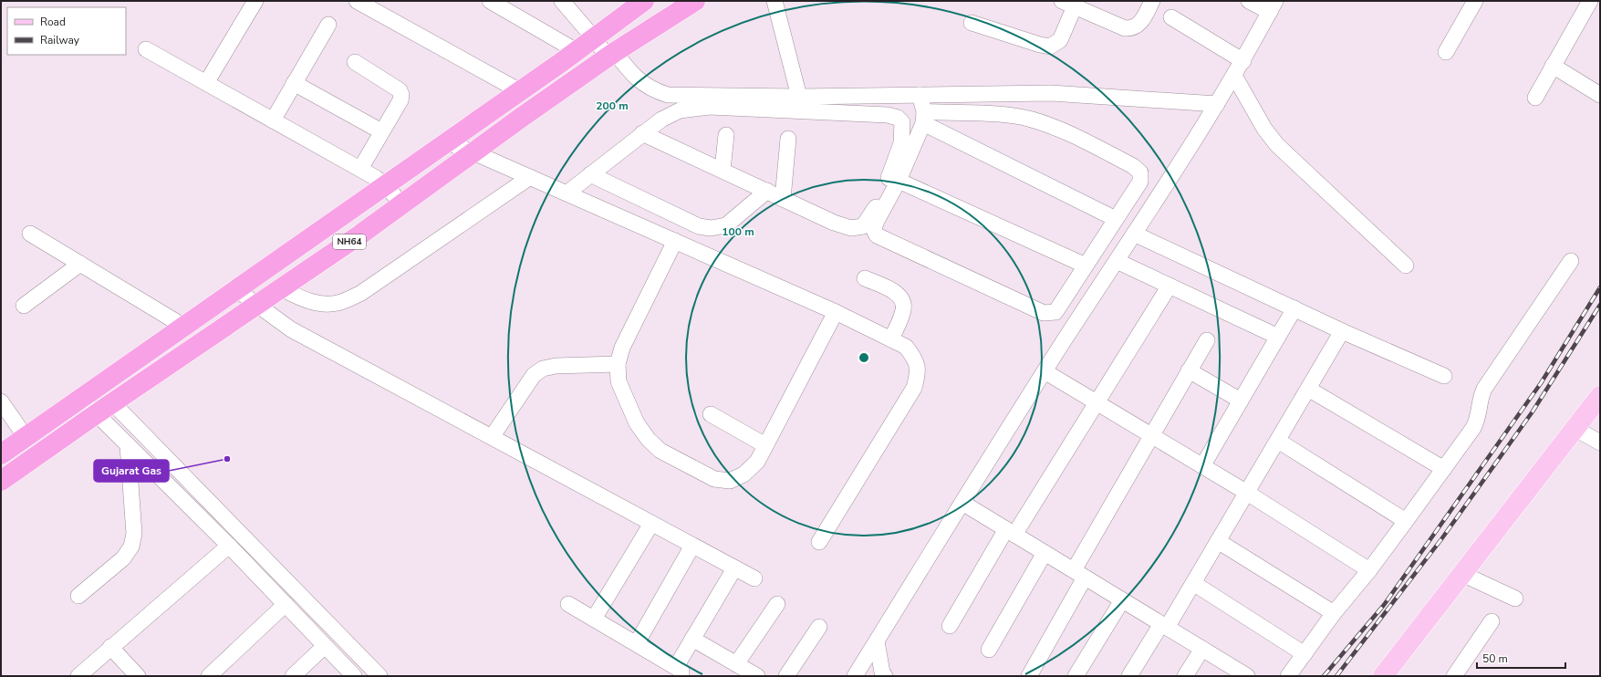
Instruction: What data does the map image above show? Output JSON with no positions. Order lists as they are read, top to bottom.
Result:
{
  "streets": {
    "highway": ["NH64"]
  },
  "places": ["Gujarat Gas"],
  "legend": ["Road", "Railway"],
  "scale_bar": "50 m",
  "rings": ["200 m", "100 m"]
}
